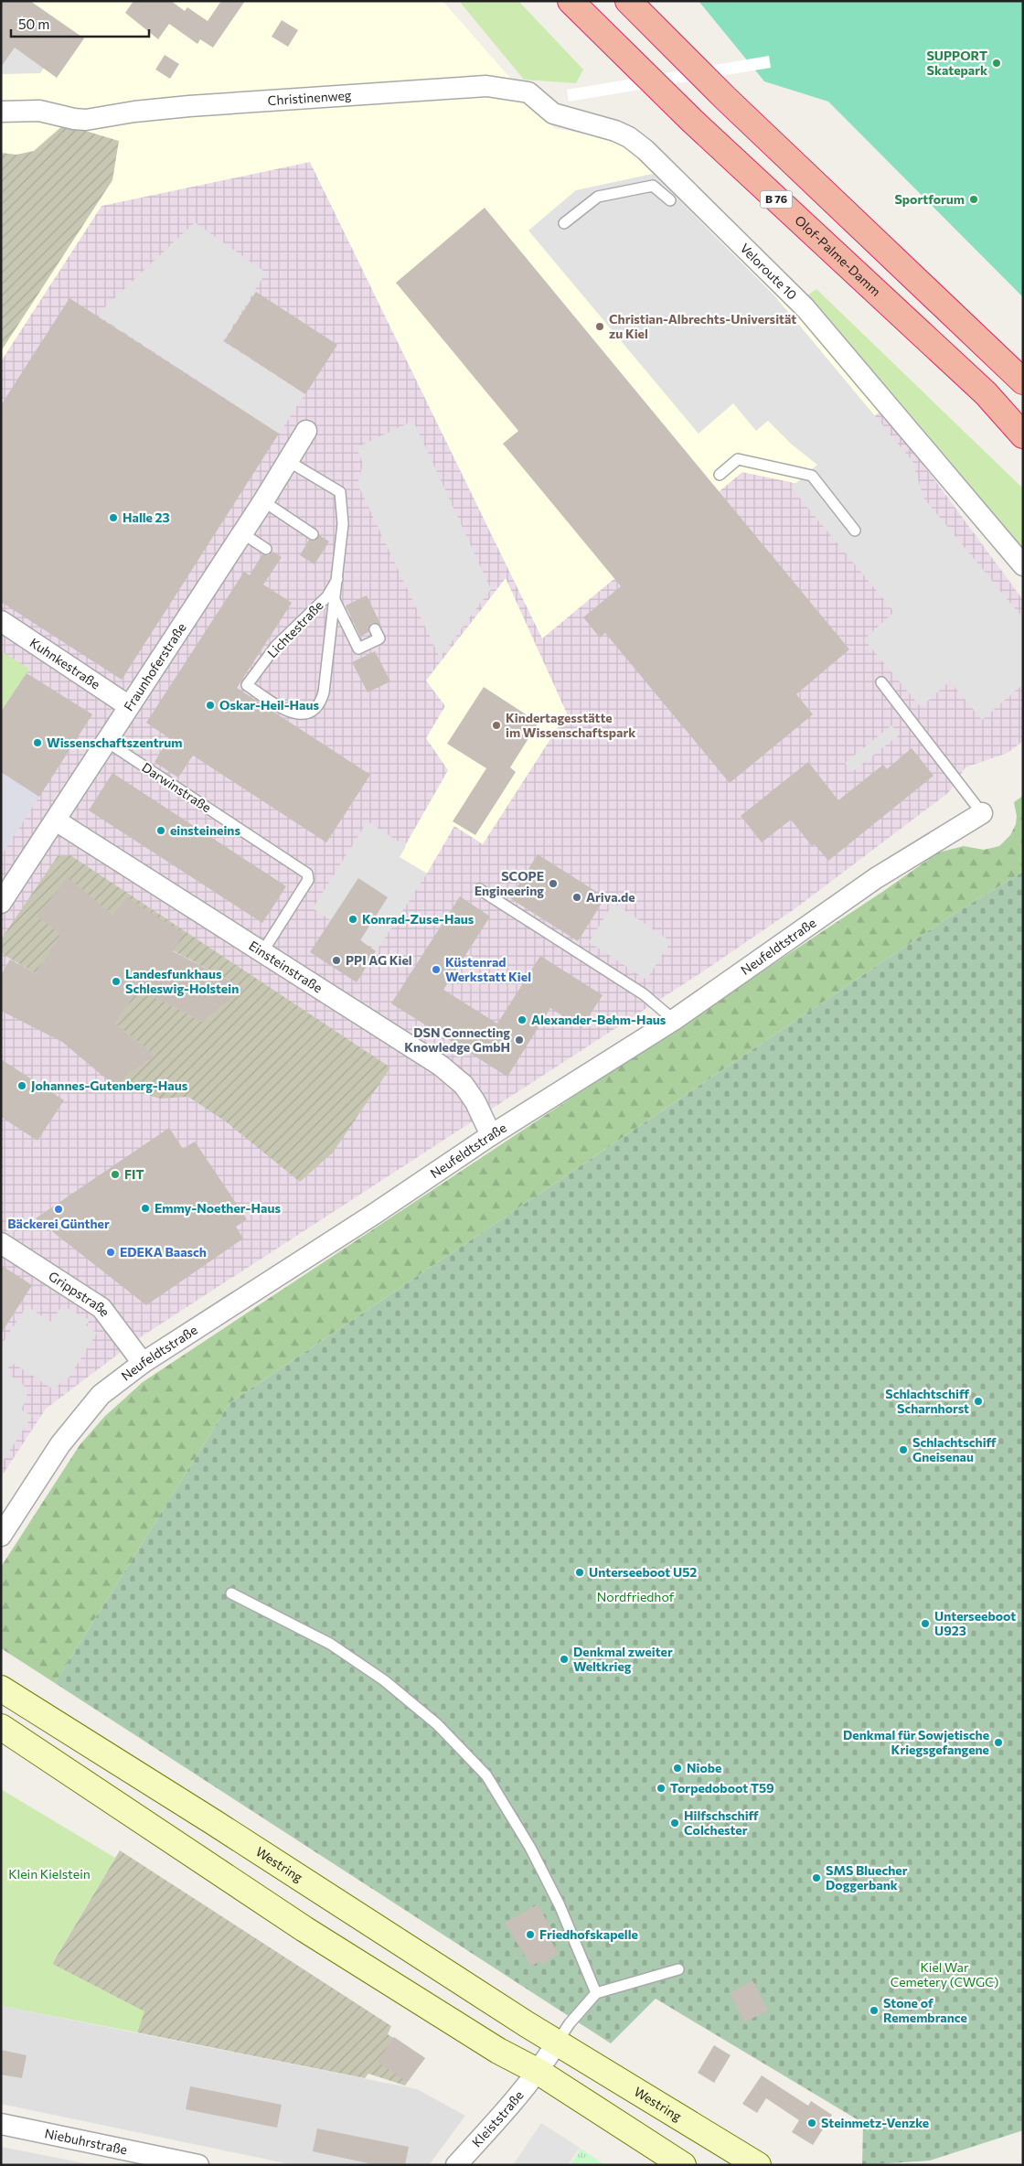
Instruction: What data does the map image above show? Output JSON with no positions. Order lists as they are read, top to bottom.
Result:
{
  "streets": {
    "highway": ["B 76", "Olof-Palme-Damm"],
    "main road": ["Westring"],
    "street": [
      "Christinenweg",
      "Veloroute 10",
      "Kuhnkestraße",
      "Fraunhoferstraße",
      "Neufeldtstraße",
      "Einsteinstraße",
      "Grippstraße",
      "Kleiststraße",
      "Niebuhrstraße"
    ],
    "lane": ["Lichtestraße", "Darwinstraße"]
  },
  "crossings": [
    ["Christinenweg", "Veloroute 10"],
    ["Lichtestraße", "Fraunhoferstraße"],
    ["Kuhnkestraße", "Fraunhoferstraße"],
    ["Fraunhoferstraße", "Darwinstraße"],
    ["Fraunhoferstraße", "Einsteinstraße"],
    ["Darwinstraße", "Einsteinstraße"],
    ["Neufeldtstraße", "Einsteinstraße"],
    ["Neufeldtstraße", "Grippstraße"]
  ],
  "parks": ["Nordfriedhof", "Klein Kielstein", "Kiel War Cemetery (CWGC)"],
  "places": [
    "SUPPORT Skatepark",
    "Sportforum",
    "Christian-Albrechts-Universität zu Kiel",
    "Halle 23",
    "Oskar-Heil-Haus",
    "Kindertagesstätte im Wissenschaftspark",
    "Wissenschaftszentrum",
    "einsteineins",
    "SCOPE Engineering",
    "Ariva.de",
    "Konrad-Zuse-Haus",
    "PPI AG Kiel",
    "Küstenrad Werkstatt Kiel",
    "Landesfunkhaus Schleswig-Holstein",
    "Alexander-Behm-Haus",
    "DSN Connecting Knowledge GmbH",
    "Johannes-Gutenberg-Haus",
    "FIT",
    "Emmy-Noether-Haus",
    "Bäckerei Günther",
    "EDEKA Baasch",
    "Schlachtschiff Scharnhorst",
    "Schlachtschiff Gneisenau",
    "Unterseeboot U52",
    "Unterseeboot U923",
    "Denkmal zweiter Weltkrieg",
    "Denkmal für Sowjetische Kriegsgefangene",
    "Niobe",
    "Torpedoboot T59",
    "Hilfschschiff Colchester",
    "SMS Bluecher Doggerbank",
    "Friedhofskapelle",
    "Stone of Remembrance",
    "Steinmetz-Venzke"
  ],
  "scale_bar": "50 m"
}
